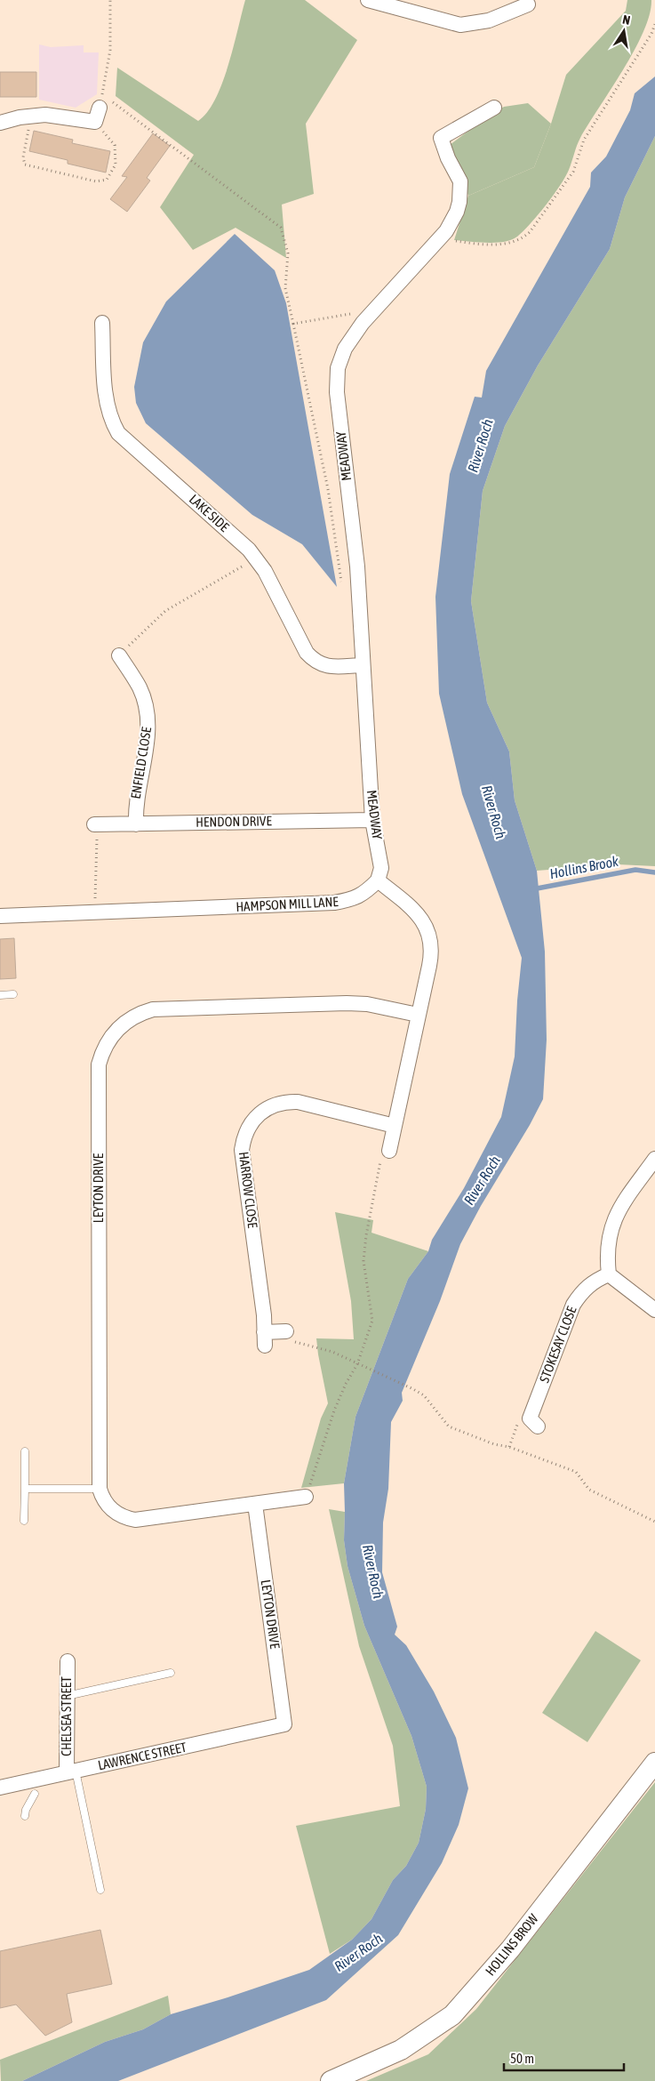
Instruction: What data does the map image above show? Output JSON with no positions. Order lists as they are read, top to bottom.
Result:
{
  "streets": {
    "street": [
      "MEADWAY",
      "LAKE SIDE",
      "ENFIELD CLOSE",
      "HENDON DRIVE",
      "HAMPSON MILL LANE",
      "LEYTON DRIVE",
      "HARROW CLOSE",
      "STOKESAY CLOSE",
      "CHELSEA STREET",
      "LAWRENCE STREET",
      "HOLLINS BROW"
    ]
  },
  "crossings": [
    ["MEADWAY", "LAKE SIDE"],
    ["MEADWAY", "HENDON DRIVE"],
    ["MEADWAY", "HAMPSON MILL LANE"],
    ["ENFIELD CLOSE", "HENDON DRIVE"],
    ["LEYTON DRIVE", "LAWRENCE STREET"],
    ["CHELSEA STREET", "LAWRENCE STREET"]
  ],
  "water": ["River Roch", "Hollins Brook"],
  "scale_bar": "50 m",
  "north": "top"
}
